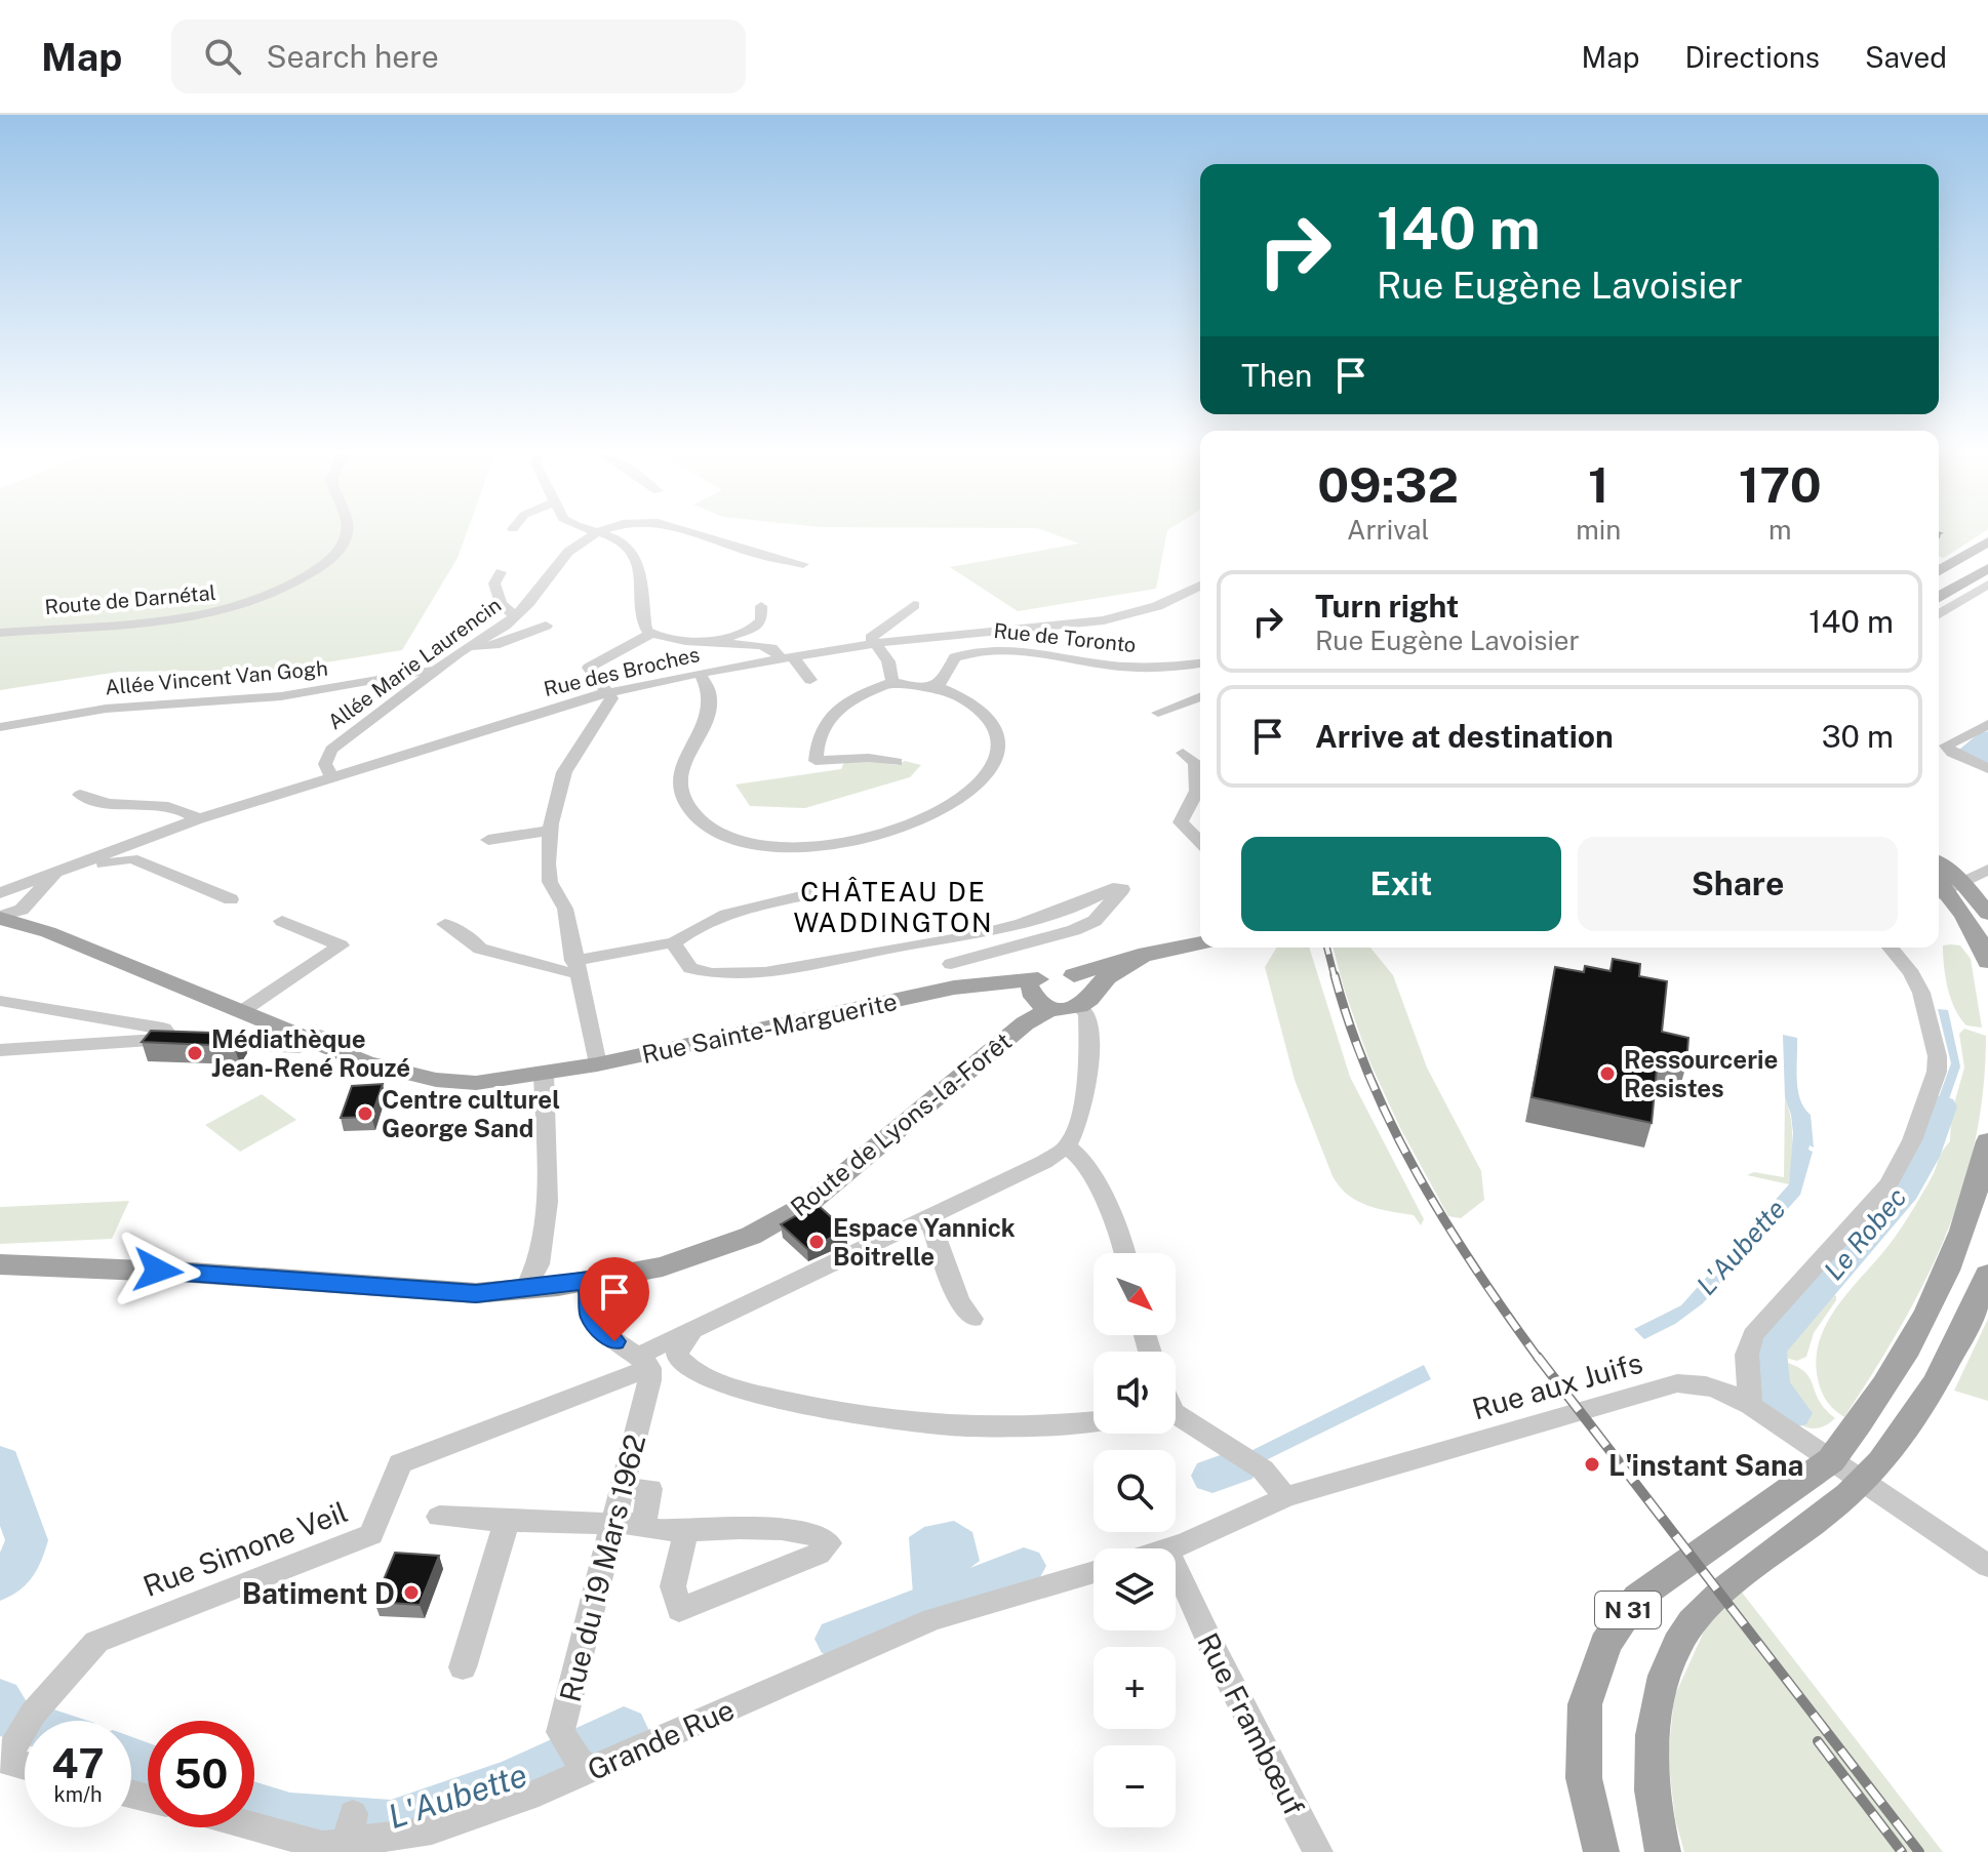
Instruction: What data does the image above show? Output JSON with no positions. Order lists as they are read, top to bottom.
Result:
{
  "streets": {
    "main road": ["Rue Sainte-Marguerite", "Route de Lyons-la-Forêt", "N 31"],
    "street": [
      "Route de Darnétal",
      "Rue de Toronto",
      "Allée Marie Laurencin",
      "Rue des Broches",
      "Allée Vincent Van Gogh",
      "Rue aux Juifs",
      "Rue Simone Veil",
      "Rue du 19 Mars 1962",
      "Rue Frambœuf",
      "Grande Rue"
    ]
  },
  "crossings": [
    ["Allée Marie Laurencin", "Rue des Broches"],
    ["Allée Marie Laurencin", "Allée Vincent Van Gogh"],
    ["Rue Sainte-Marguerite", "Route de Lyons-la-Forêt"],
    ["Rue aux Juifs", "N 31"],
    ["Rue Simone Veil", "Rue du 19 Mars 1962"],
    ["Rue du 19 Mars 1962", "Grande Rue"]
  ],
  "districts": ["CHÂTEAU DE WADDINGTON"],
  "water": ["Le Robec", "L'Aubette"],
  "places": [
    "Médiathèque Jean-René Rouzé",
    "Ressourcerie Resistes",
    "Centre culturel George Sand",
    "Espace Yannick Boitrelle",
    "L'instant Sana",
    "Batiment D"
  ],
  "north": "bottom right",
  "page": {
    "header": "Map",
    "search": "Search here",
    "nav": ["Map", "Directions", "Saved"],
    "turn": ["140 m", "Rue Eugène Lavoisier"],
    "then": "Then",
    "eta": [
      "09:32",
      "Arrival",
      "1",
      "min",
      "170",
      "m"
    ],
    "list": [
      {
        "name": "Turn right",
        "note": "Rue Eugène Lavoisier",
        "value": "140 m"
      },
      {
        "name": "Arrive at destination",
        "value": "30 m"
      }
    ],
    "buttons": ["Exit", "Share"],
    "map_buttons": ["+", "−"],
    "speed": "47 km/h",
    "limit": "50"
  }
}
